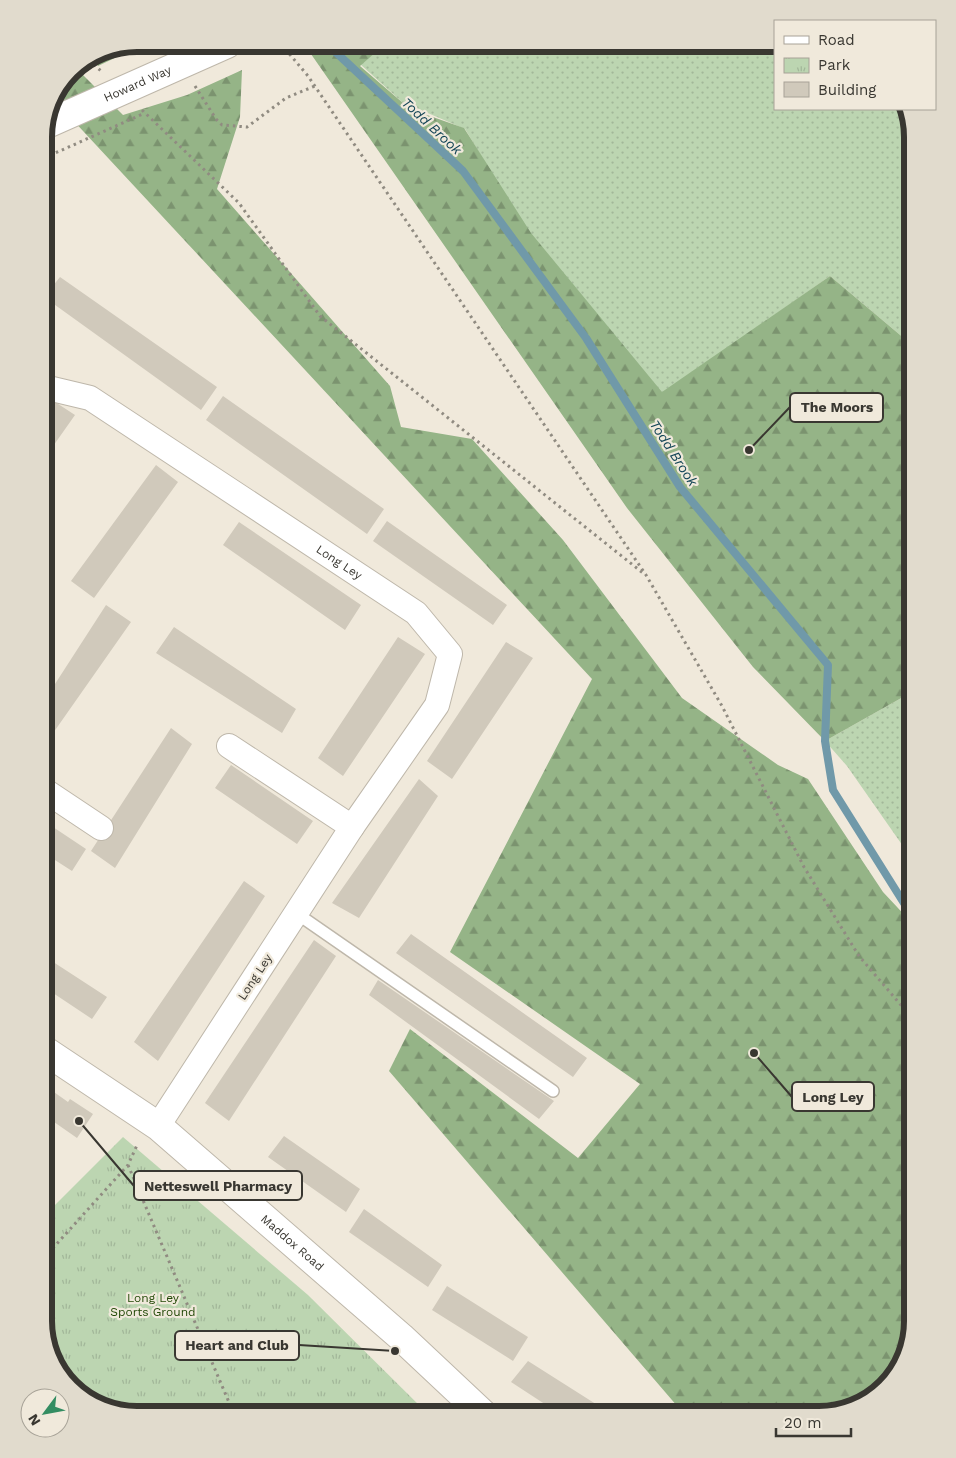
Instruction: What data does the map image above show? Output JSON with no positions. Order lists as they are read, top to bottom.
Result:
{
  "streets": {
    "street": ["Howard Way", "Long Ley", "Maddox Road"]
  },
  "crossings": [
    ["Long Ley", "Maddox Road"]
  ],
  "water": ["Todd Brook"],
  "parks": ["Long Ley Sports Ground"],
  "places": [
    "The Moors",
    "Long Ley",
    "Netteswell Pharmacy",
    "Heart and Club"
  ],
  "legend": ["Road", "Park", "Building"],
  "scale_bar": "20 m",
  "north": "bottom left"
}
